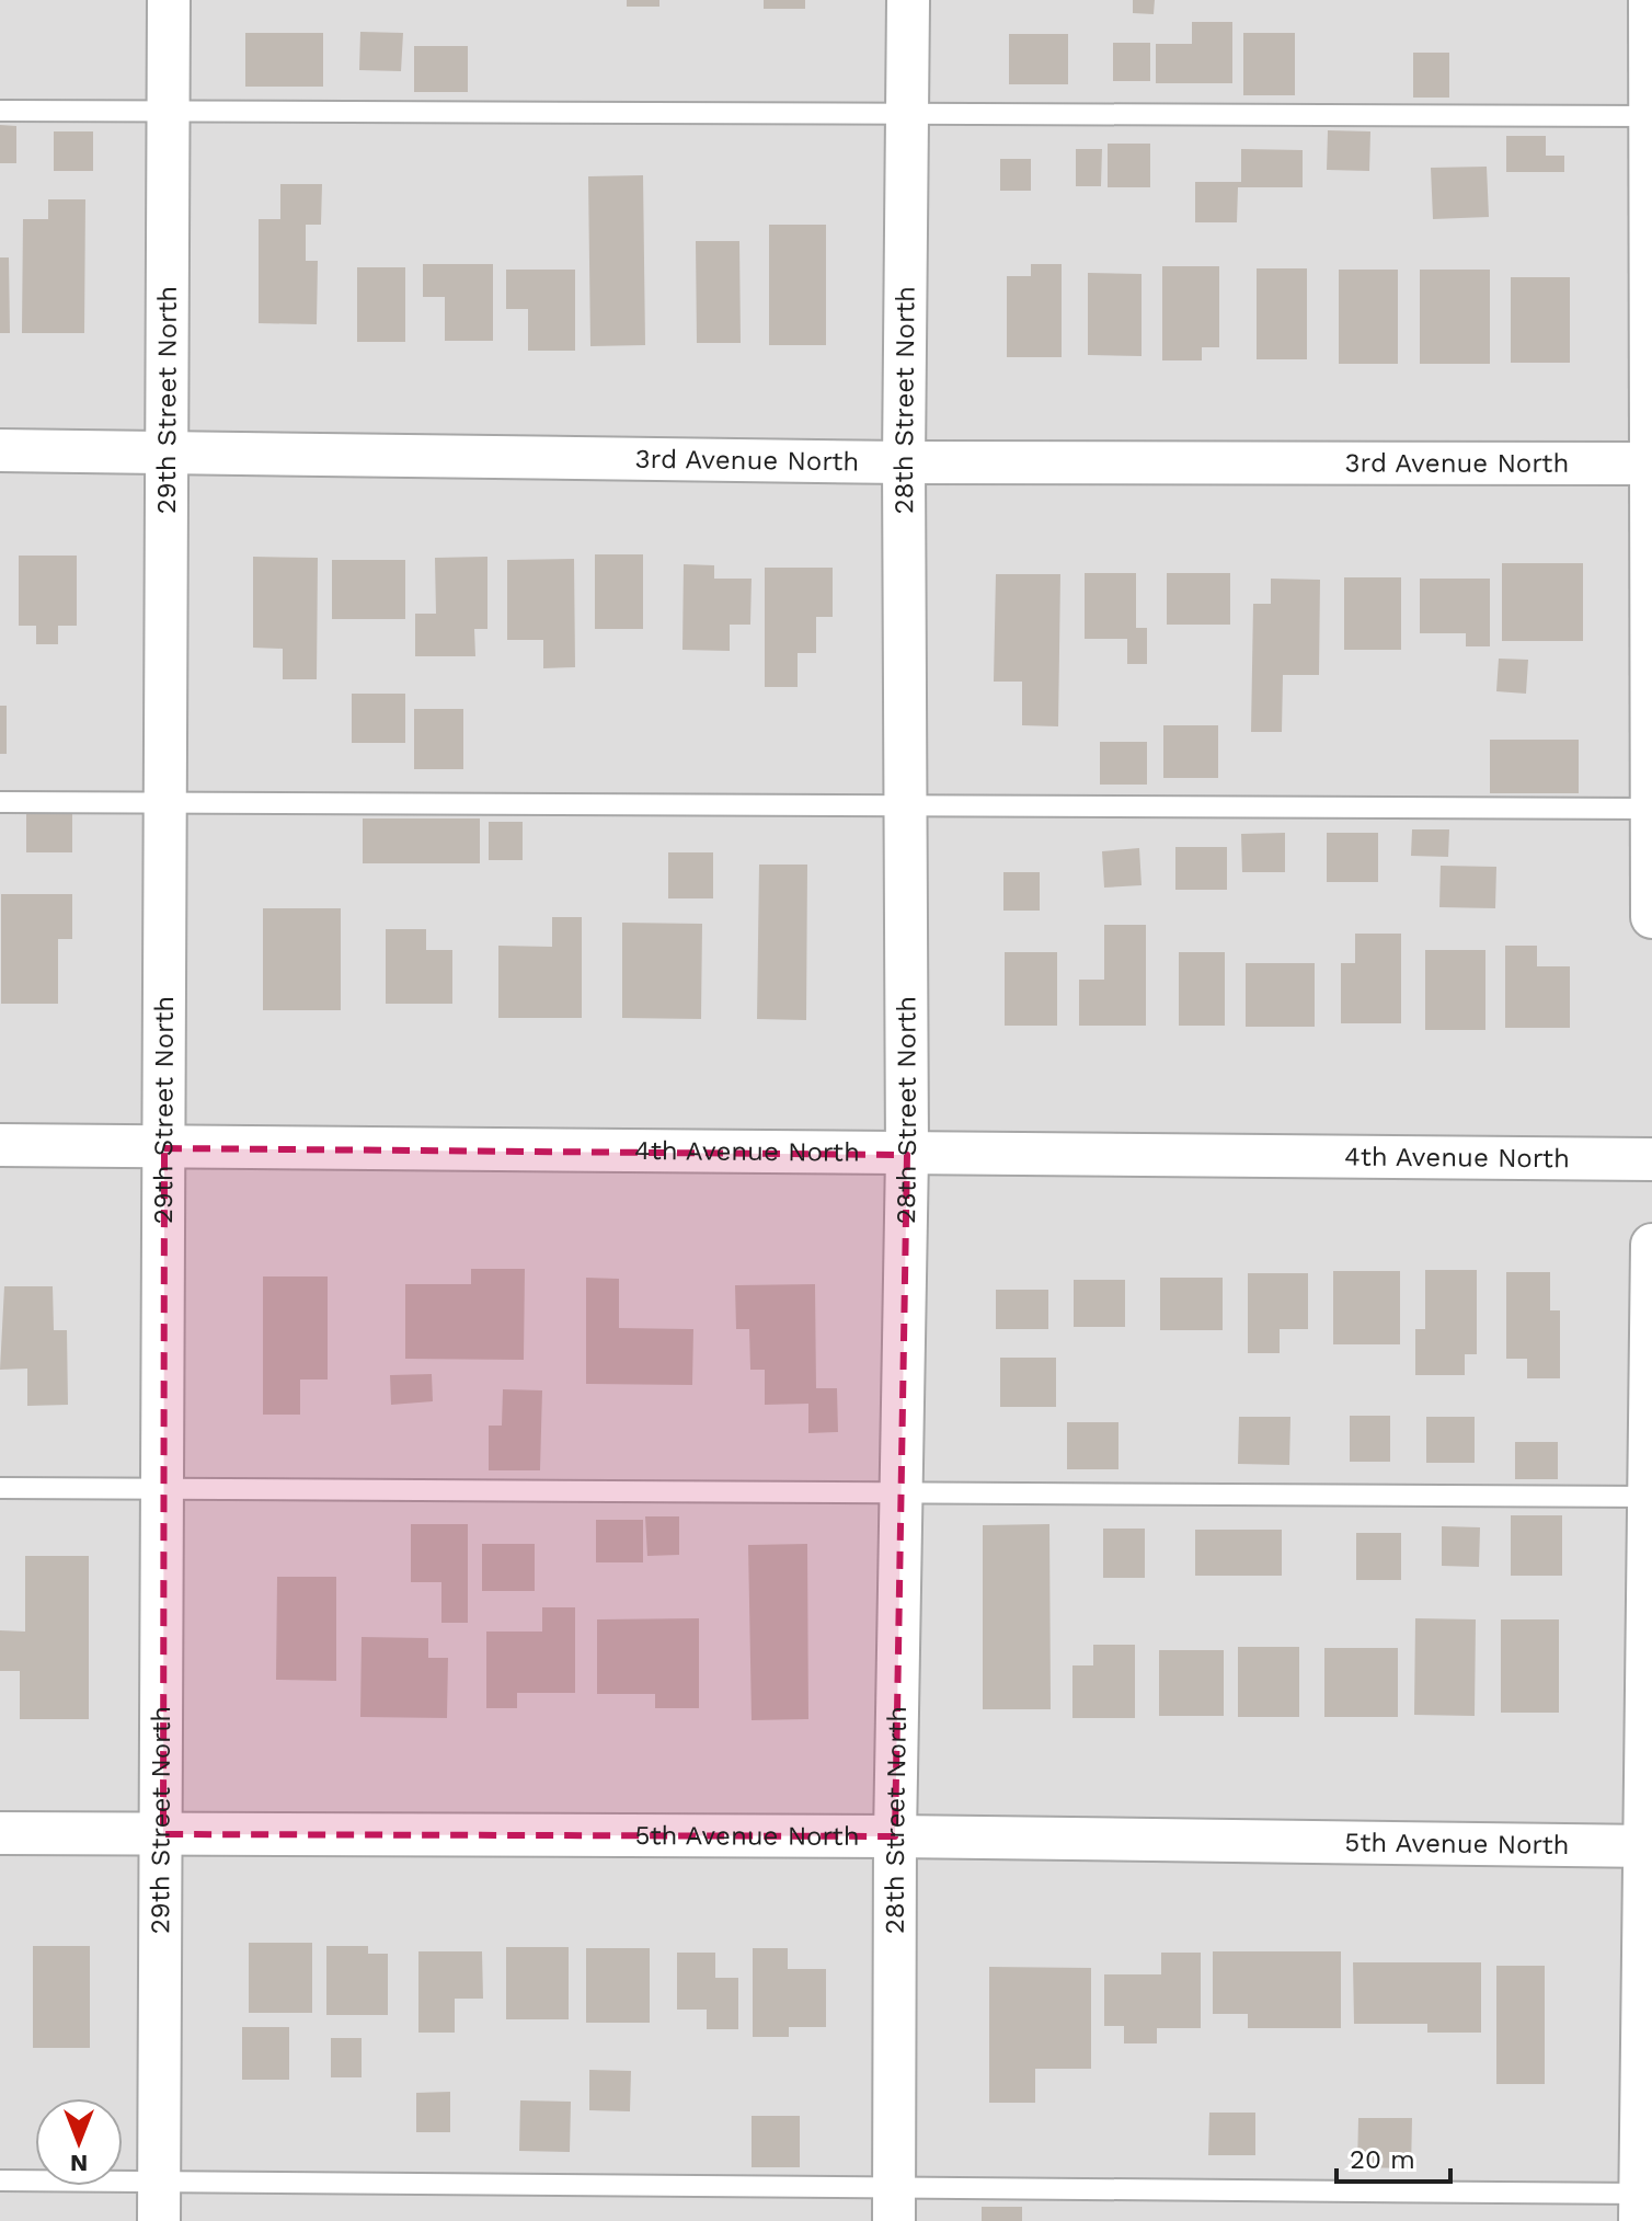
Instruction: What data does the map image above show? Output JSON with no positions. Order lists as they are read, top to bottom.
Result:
{
  "streets": {
    "street": [
      "29th Street North",
      "28th Street North",
      "3rd Avenue North",
      "4th Avenue North",
      "5th Avenue North"
    ]
  },
  "crossings": [
    ["29th Street North", "3rd Avenue North"],
    ["29th Street North", "4th Avenue North"],
    ["29th Street North", "5th Avenue North"],
    ["28th Street North", "3rd Avenue North"],
    ["28th Street North", "4th Avenue North"],
    ["28th Street North", "5th Avenue North"]
  ],
  "scale_bar": "20 m",
  "north": "bottom"
}
